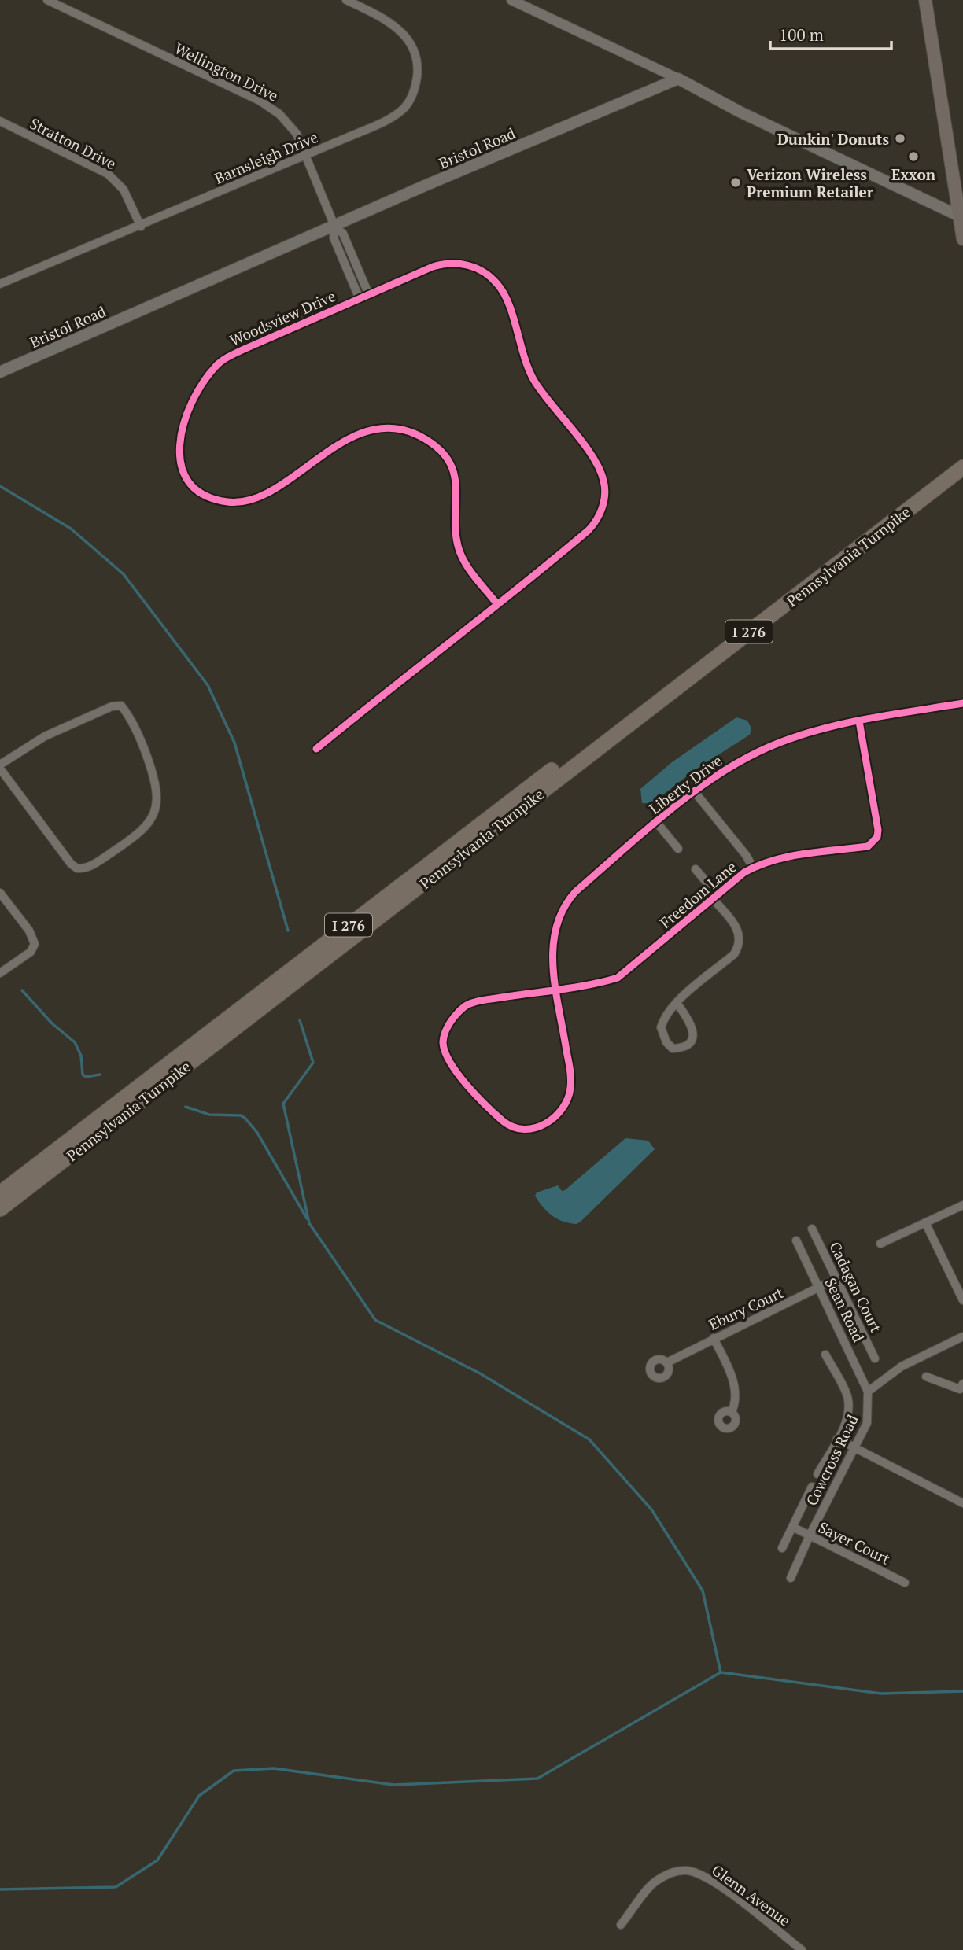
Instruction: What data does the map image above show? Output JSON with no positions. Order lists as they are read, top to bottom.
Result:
{
  "streets": {
    "highway": ["Pennsylvania Turnpike", "I 276"],
    "main road": ["Bristol Road"],
    "street": [
      "Wellington Drive",
      "Stratton Drive",
      "Barnsleigh Drive",
      "Woodsview Drive",
      "Liberty Drive",
      "Freedom Lane",
      "Cadagan Court",
      "Ebury Court",
      "Sean Road",
      "Cowcross Road",
      "Sayer Court",
      "Glenn Avenue"
    ]
  },
  "crossings": [
    ["Wellington Drive", "Bristol Road"],
    ["Wellington Drive", "Barnsleigh Drive"],
    ["Stratton Drive", "Barnsleigh Drive"],
    ["Liberty Drive", "Freedom Lane"],
    ["Cadagan Court", "Ebury Court"],
    ["Ebury Court", "Sean Road"],
    ["Sean Road", "Cowcross Road"],
    ["Cowcross Road", "Sayer Court"]
  ],
  "places": ["Dunkin' Donuts", "Exxon", "Verizon Wireless Premium Retailer"],
  "scale_bar": "100 m"
}
